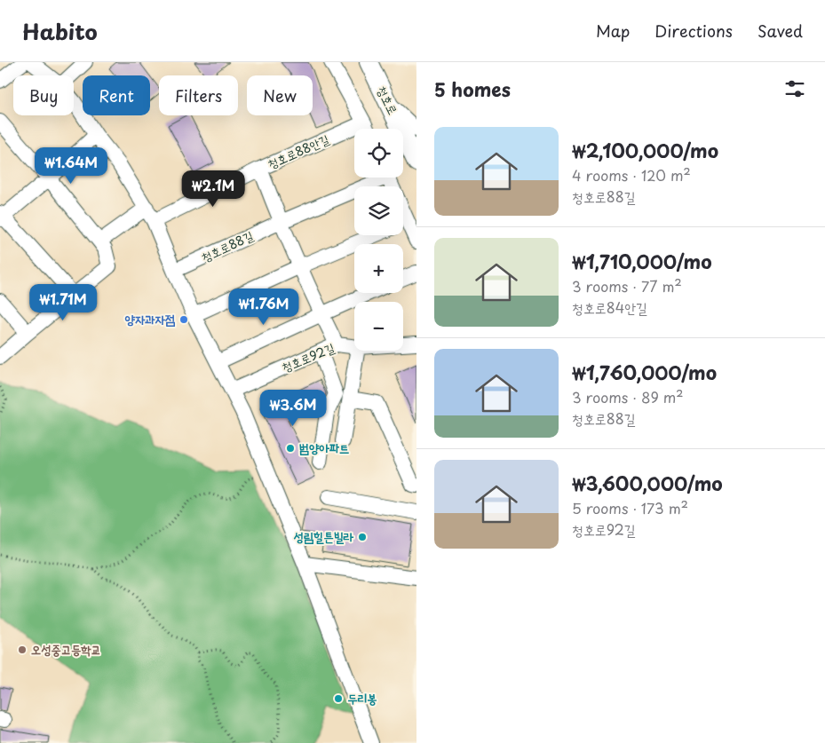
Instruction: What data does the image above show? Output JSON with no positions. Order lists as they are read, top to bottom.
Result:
{
  "streets": {
    "main road": ["청호로"],
    "street": ["청호로88안길", "청호로88길", "청호로92길"]
  },
  "crossings": [
    ["청호로88안길", "청호로88길"],
    ["청호로88안길", "청호로92길"]
  ],
  "places": [
    "양자과자점",
    "범양아파트",
    "성림힐튼빌라",
    "오성중고등학교",
    "두리봉"
  ],
  "page": {
    "header": "Habito",
    "nav": ["Map", "Directions", "Saved"],
    "heading": "5 homes",
    "chip": [
      "Buy",
      "Rent",
      "Filters",
      "New"
    ],
    "list": [
      {
        "name": "₩2,100,000/mo",
        "note": "4 rooms · 120 m² · 청호로88길"
      },
      {
        "name": "₩1,710,000/mo",
        "note": "3 rooms · 77 m² · 청호로84안길"
      },
      {
        "name": "₩1,760,000/mo",
        "note": "3 rooms · 89 m² · 청호로88길"
      },
      {
        "name": "₩3,600,000/mo",
        "note": "5 rooms · 173 m² · 청호로92길"
      }
    ],
    "map_buttons": ["+", "−"],
    "price": [
      "₩1.64M",
      "₩2.1M",
      "₩1.71M",
      "₩1.76M",
      "₩3.6M"
    ]
  }
}
